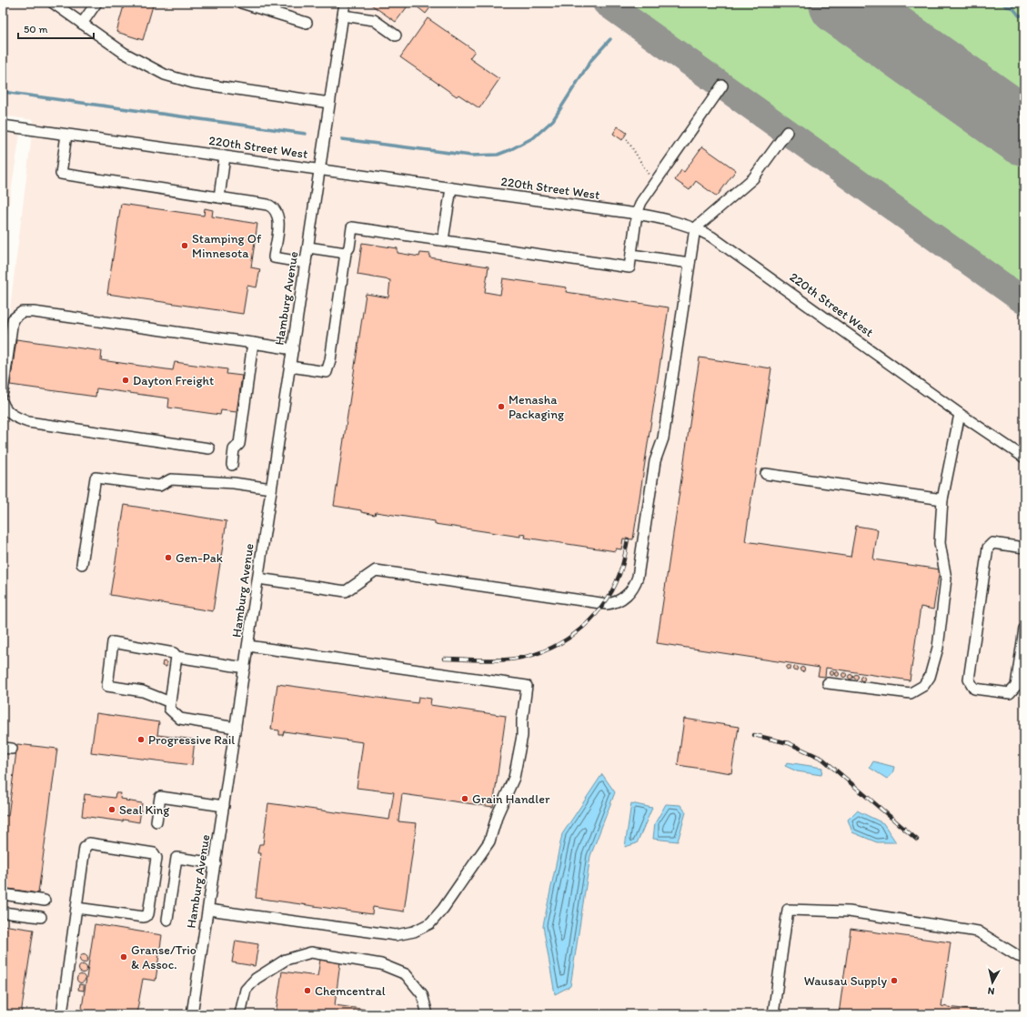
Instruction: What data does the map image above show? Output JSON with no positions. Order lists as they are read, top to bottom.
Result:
{
  "streets": {
    "street": ["220th Street West", "Hamburg Avenue"]
  },
  "crossings": [
    ["220th Street West", "Hamburg Avenue"]
  ],
  "places": [
    "Stamping Of Minnesota",
    "Dayton Freight",
    "Menasha Packaging",
    "Gen-Pak",
    "Progressive Rail",
    "Grain Handler",
    "Seal King",
    "Granse/Trio & Assoc.",
    "Wausau Supply",
    "Chemcentral"
  ],
  "scale_bar": "50 m",
  "north": "bottom"
}
